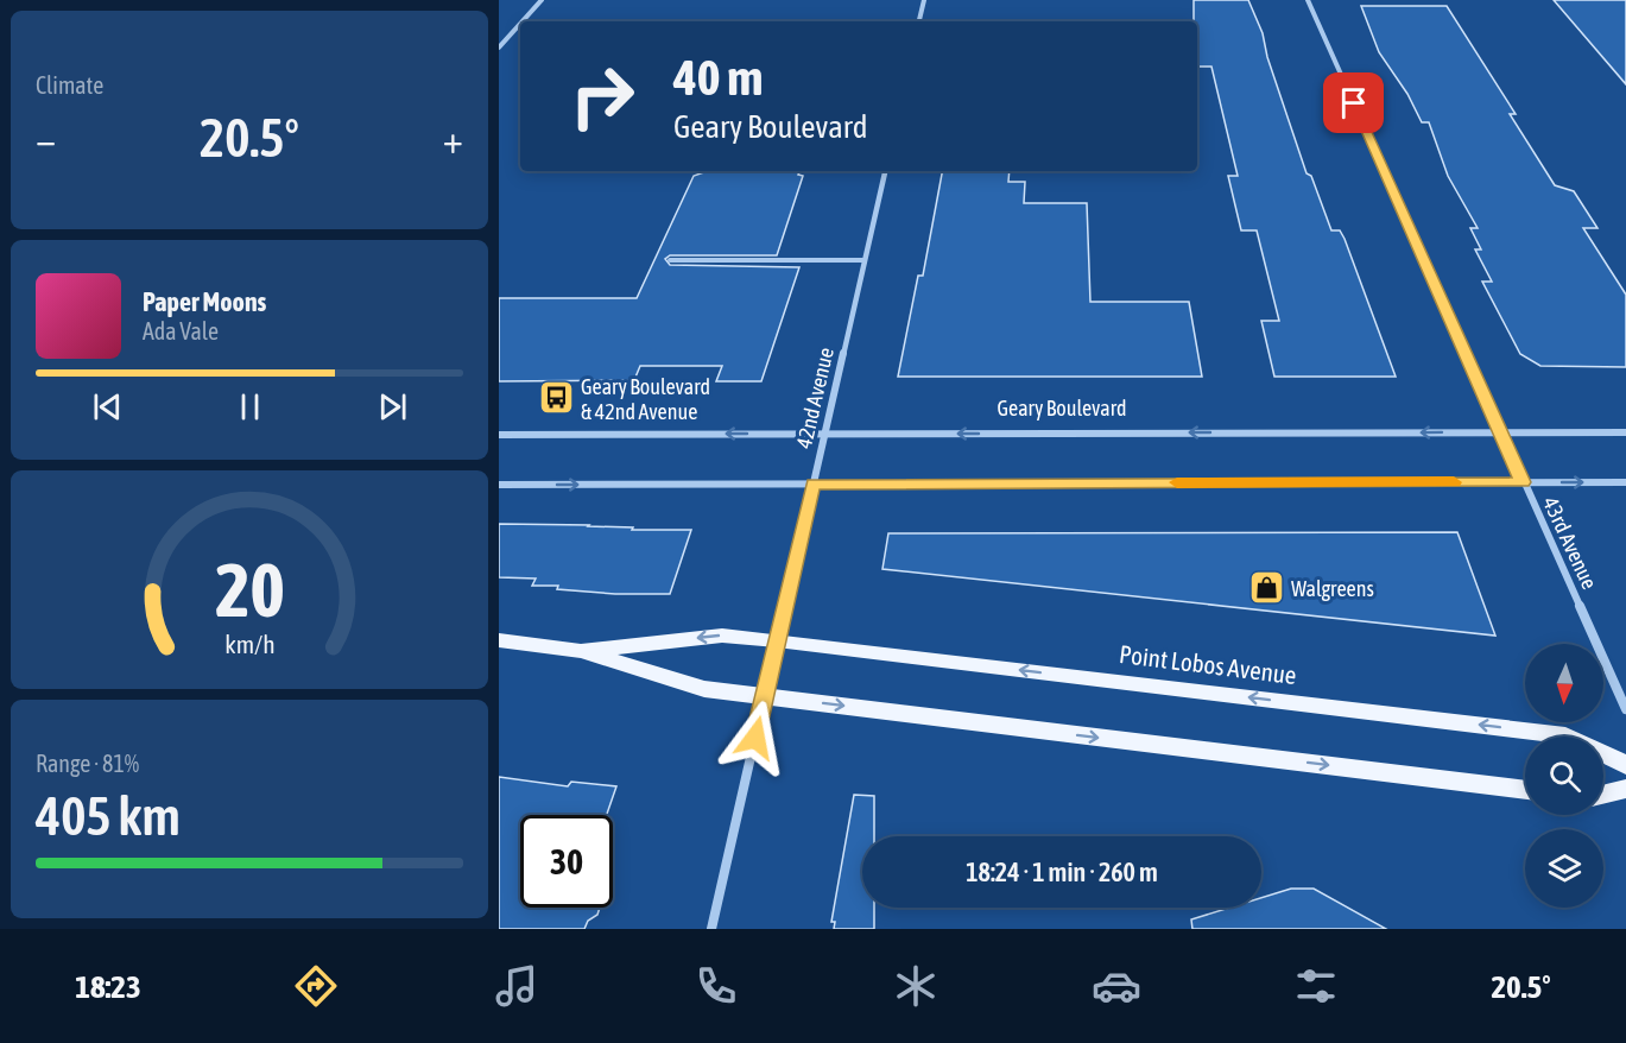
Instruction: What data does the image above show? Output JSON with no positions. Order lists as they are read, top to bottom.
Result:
{
  "streets": {
    "main road": ["Point Lobos Avenue"],
    "street": ["42nd Avenue", "Geary Boulevard", "43rd Avenue"]
  },
  "crossings": [
    ["42nd Avenue", "Geary Boulevard"],
    ["42nd Avenue", "Point Lobos Avenue"],
    ["Geary Boulevard", "43rd Avenue"]
  ],
  "places": {
    "bus stop": ["Geary Boulevard & 42nd Avenue"],
    "shop": ["Walgreens"]
  },
  "north": "bottom",
  "page": {
    "tile": [
      "Climate",
      ["Range · 81%", "405 km"]
    ],
    "turn": ["40 m", "Geary Boulevard"],
    "heat": ["−", "20.5°", "+"],
    "song": ["Paper Moons", "Ada Vale"],
    "limit": "30",
    "trip": "18:24 · 1 min · 260 m",
    "tabs": ["18:23", "20.5°"],
    "gauge": ["20", "km/h"]
  }
}
